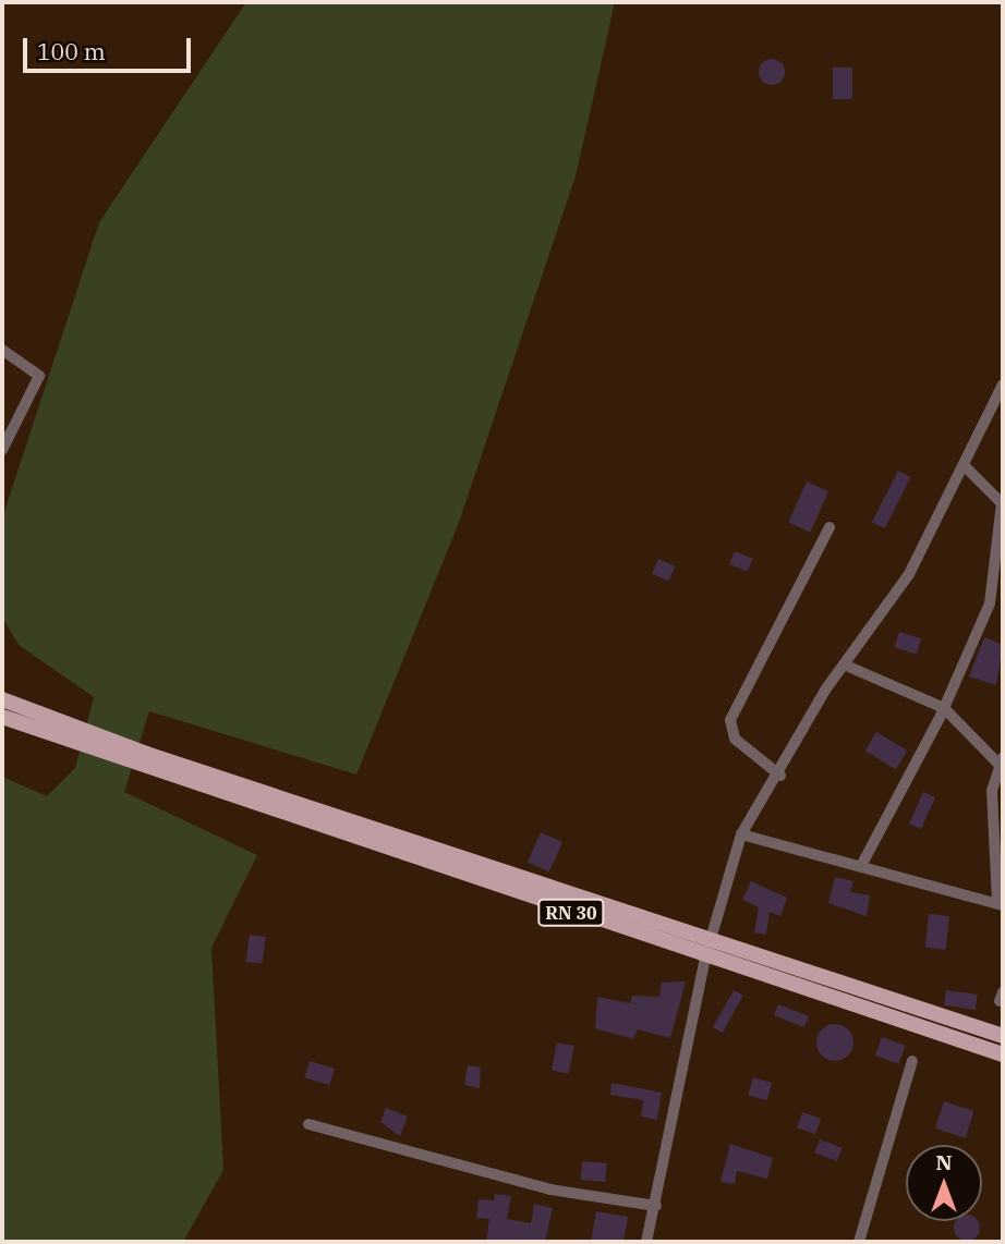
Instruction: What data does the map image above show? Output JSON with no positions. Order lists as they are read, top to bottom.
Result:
{
  "streets": {
    "main road": ["RN 30"]
  },
  "scale_bar": "100 m",
  "north": "top"
}
